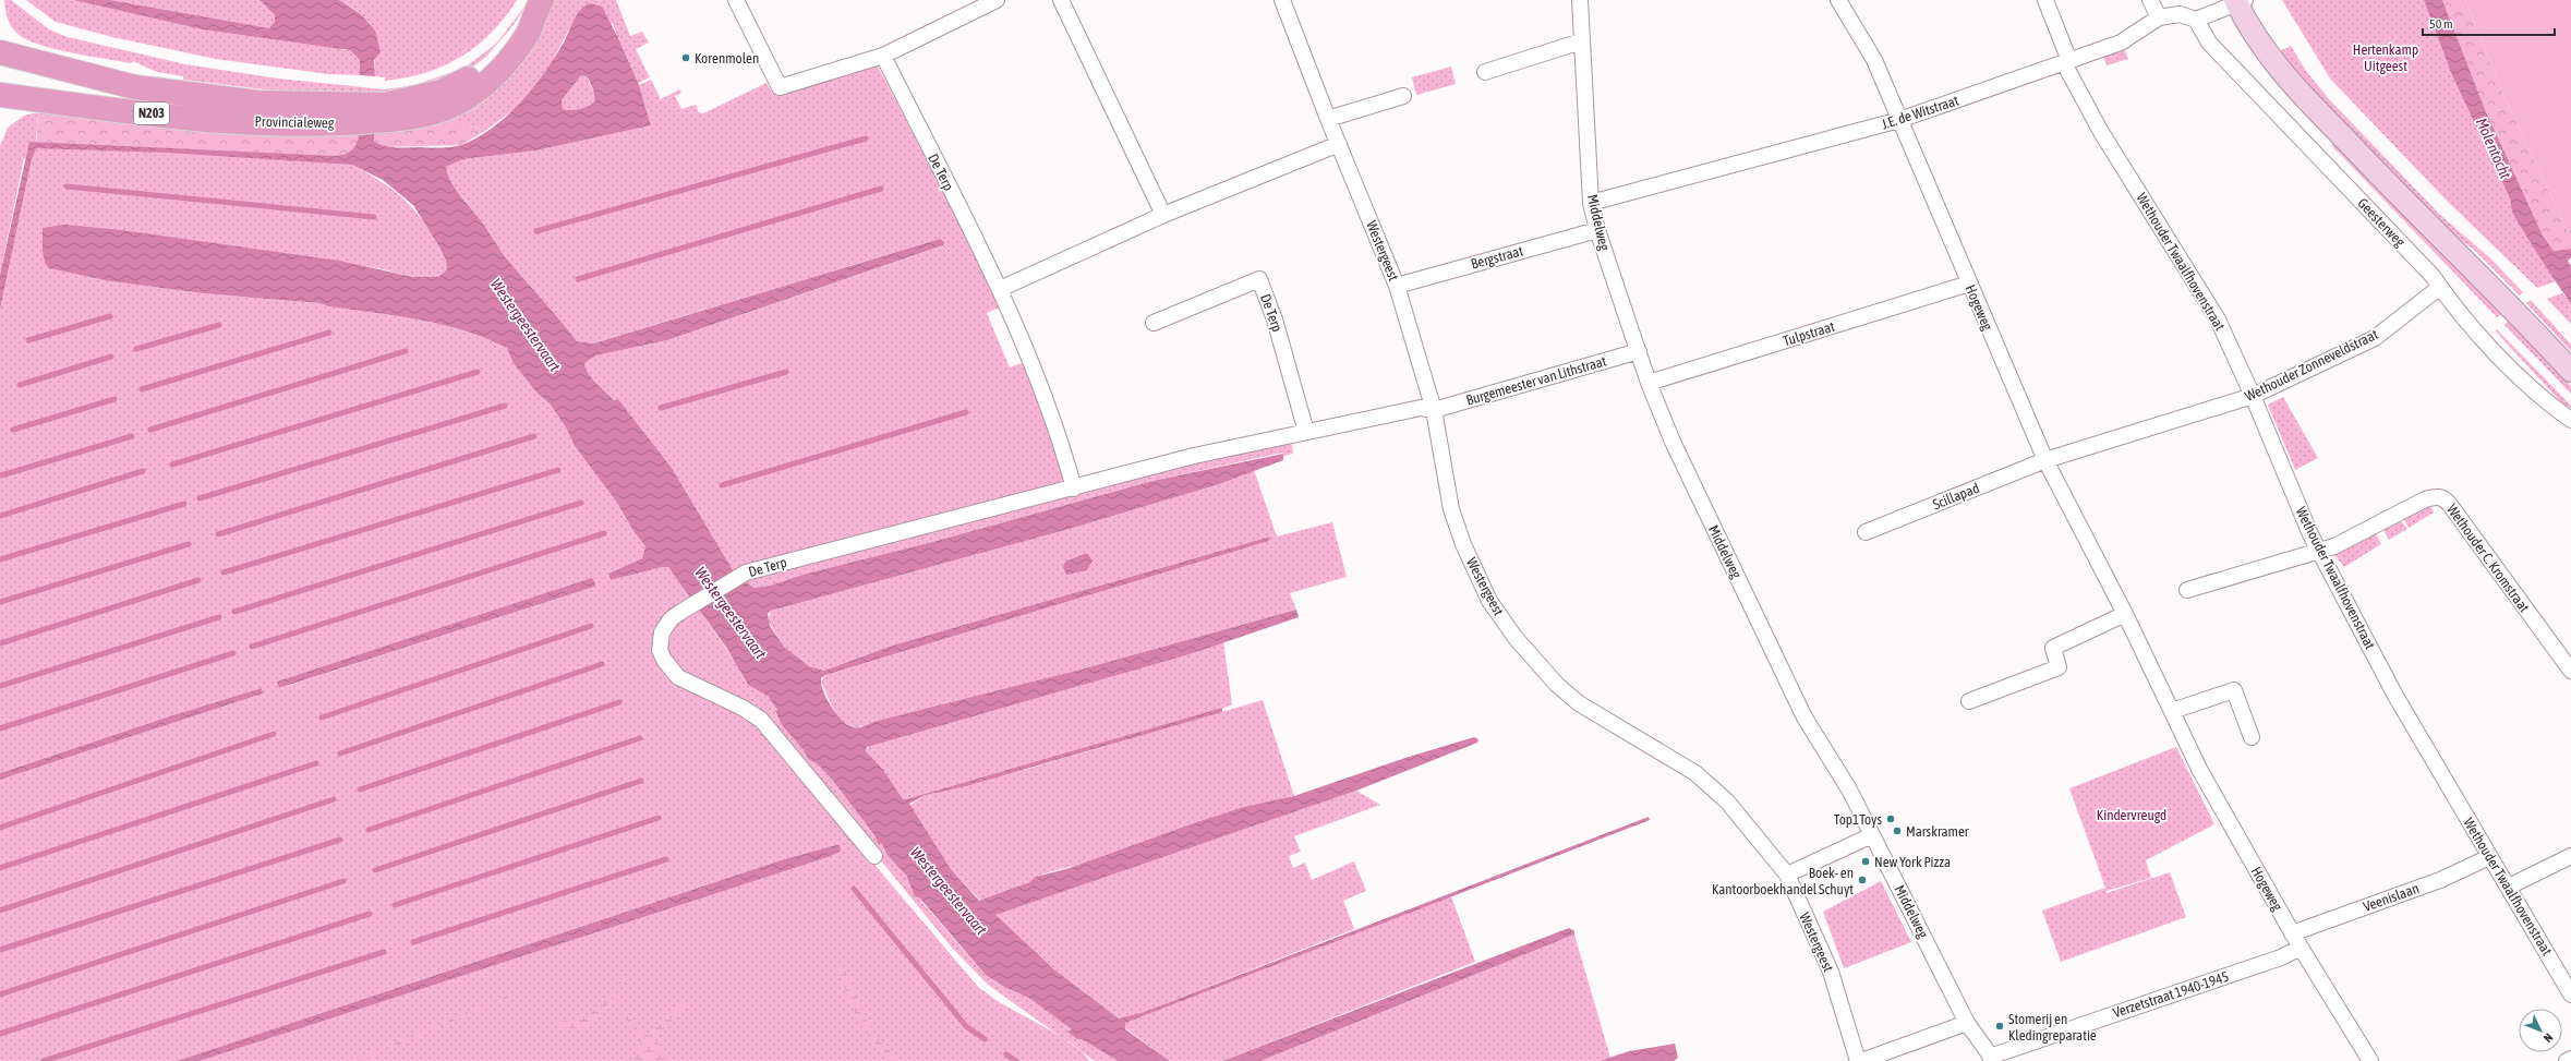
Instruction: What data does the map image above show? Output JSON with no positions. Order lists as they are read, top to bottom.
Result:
{
  "streets": {
    "main road": ["N203", "Provincialeweg"],
    "street": [
      "J.E. de Witstraat",
      "De Terp",
      "Middelweg",
      "Geesterweg",
      "Westergeest",
      "Bergstraat",
      "Wethouder Twaalfhovenstraat",
      "Hogeweg",
      "Tulpstraat",
      "Wethouder Zonneveldstraat",
      "Burgemeester van Lithstraat",
      "Scillapad",
      "Wethouder C. Kromstraat",
      "Veenislaan",
      "Verzetstraat 1940-1945"
    ]
  },
  "crossings": [
    ["J.E. de Witstraat", "Middelweg"],
    ["J.E. de Witstraat", "Geesterweg"],
    ["J.E. de Witstraat", "Wethouder Twaalfhovenstraat"],
    ["J.E. de Witstraat", "Hogeweg"],
    ["De Terp", "Westergeest"],
    ["De Terp", "Burgemeester van Lithstraat"],
    ["Middelweg", "Bergstraat"],
    ["Middelweg", "Tulpstraat"],
    ["Middelweg", "Burgemeester van Lithstraat"],
    ["Middelweg", "Verzetstraat 1940-1945"],
    ["Geesterweg", "Wethouder Zonneveldstraat"],
    ["Westergeest", "Bergstraat"],
    ["Westergeest", "Burgemeester van Lithstraat"],
    ["Wethouder Twaalfhovenstraat", "Wethouder Zonneveldstraat"],
    ["Wethouder Twaalfhovenstraat", "Wethouder C. Kromstraat"],
    ["Wethouder Twaalfhovenstraat", "Veenislaan"],
    ["Hogeweg", "Tulpstraat"],
    ["Hogeweg", "Wethouder Zonneveldstraat"],
    ["Hogeweg", "Scillapad"],
    ["Hogeweg", "Veenislaan"],
    ["Hogeweg", "Verzetstraat 1940-1945"],
    ["Wethouder Zonneveldstraat", "Scillapad"]
  ],
  "water": ["Molentocht", "Westergeestervaart"],
  "parks": ["Hertenkamp Uitgeest", "Kindervreugd"],
  "places": [
    "Korenmolen",
    "Top1Toys",
    "Marskramer",
    "New York Pizza",
    "Boek- en Kantoorboekhandel Schuyt",
    "Stomerij en Kledingreparatie"
  ],
  "scale_bar": "50 m",
  "north": "bottom right"
}
